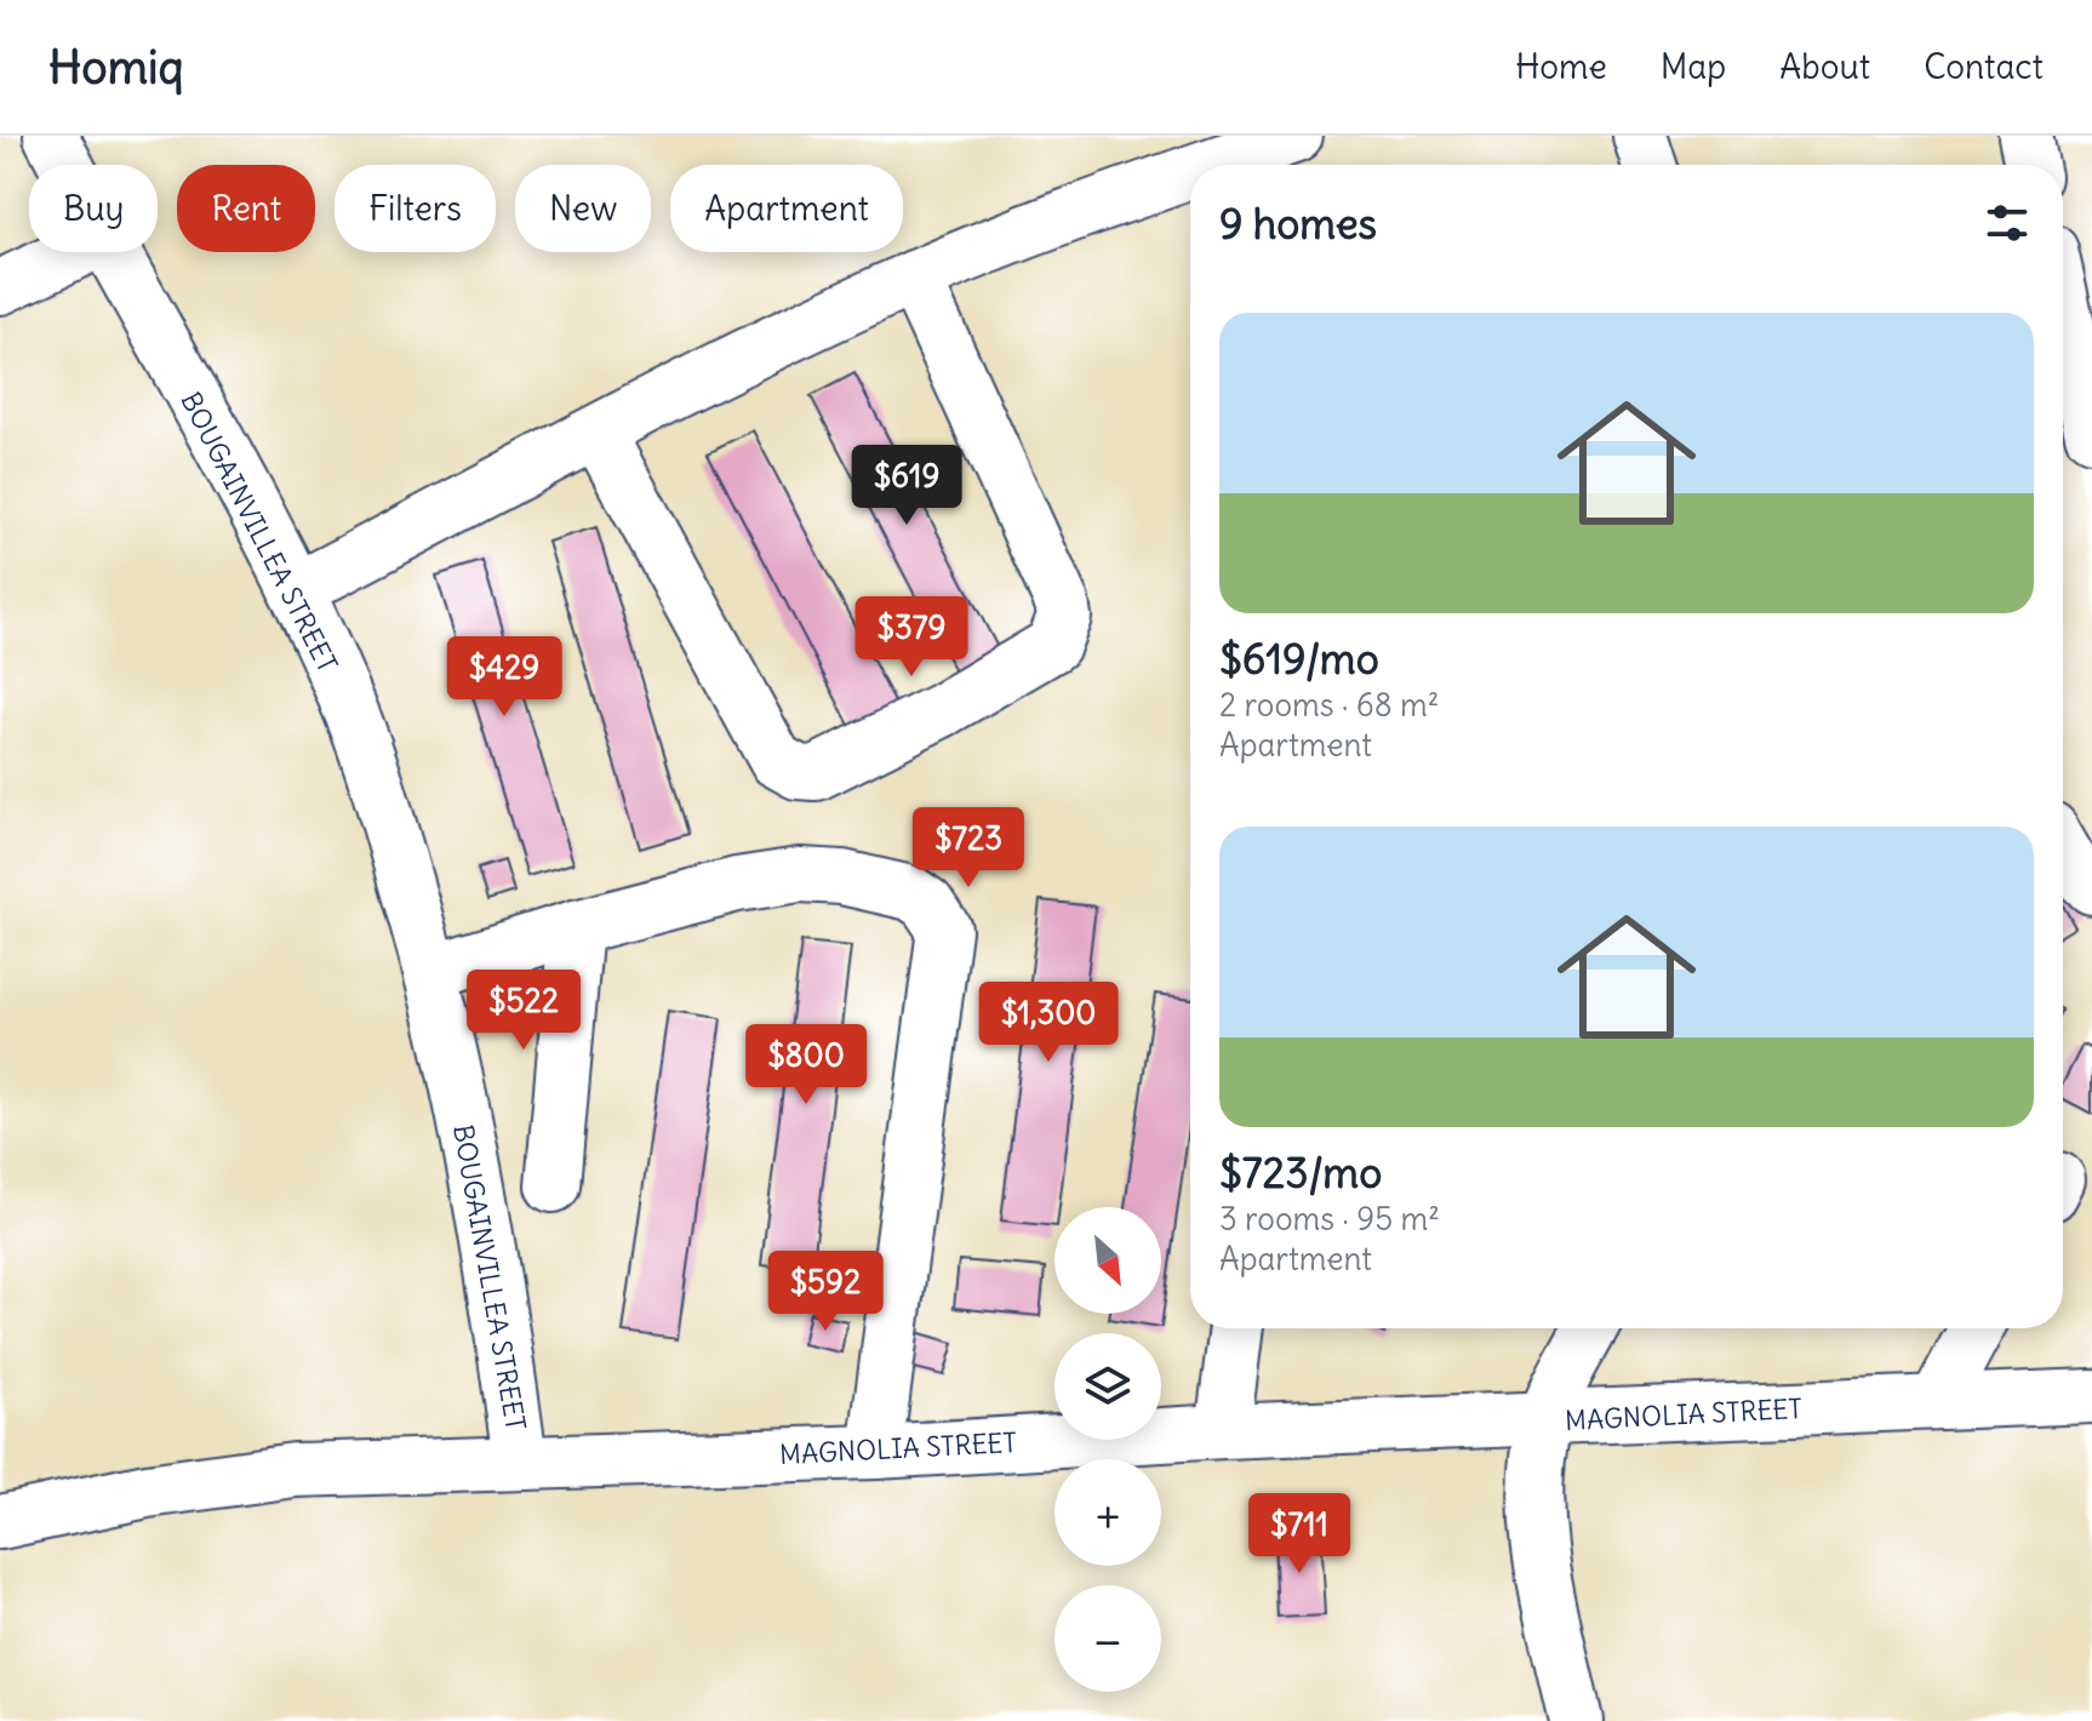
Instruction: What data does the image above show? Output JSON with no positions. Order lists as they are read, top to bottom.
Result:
{
  "streets": {
    "street": ["BOUGAINVILLEA STREET", "MAGNOLIA STREET"]
  },
  "crossings": [
    ["BOUGAINVILLEA STREET", "MAGNOLIA STREET"]
  ],
  "north": "bottom right",
  "page": {
    "header": "Homiq",
    "nav": [
      "Home",
      "Map",
      "About",
      "Contact"
    ],
    "chip": [
      "Buy",
      "Rent",
      "Filters",
      "New",
      "Apartment"
    ],
    "heading": "9 homes",
    "list": [
      {
        "name": "$619/mo",
        "note": "2 rooms · 68 m² · Apartment"
      },
      {
        "name": "$723/mo",
        "note": "3 rooms · 95 m² · Apartment"
      }
    ],
    "price": [
      "$619",
      "$379",
      "$429",
      "$723",
      "$522",
      "$1,300",
      "$800",
      "$592",
      "$711"
    ],
    "map_buttons": ["+", "−"]
  }
}
